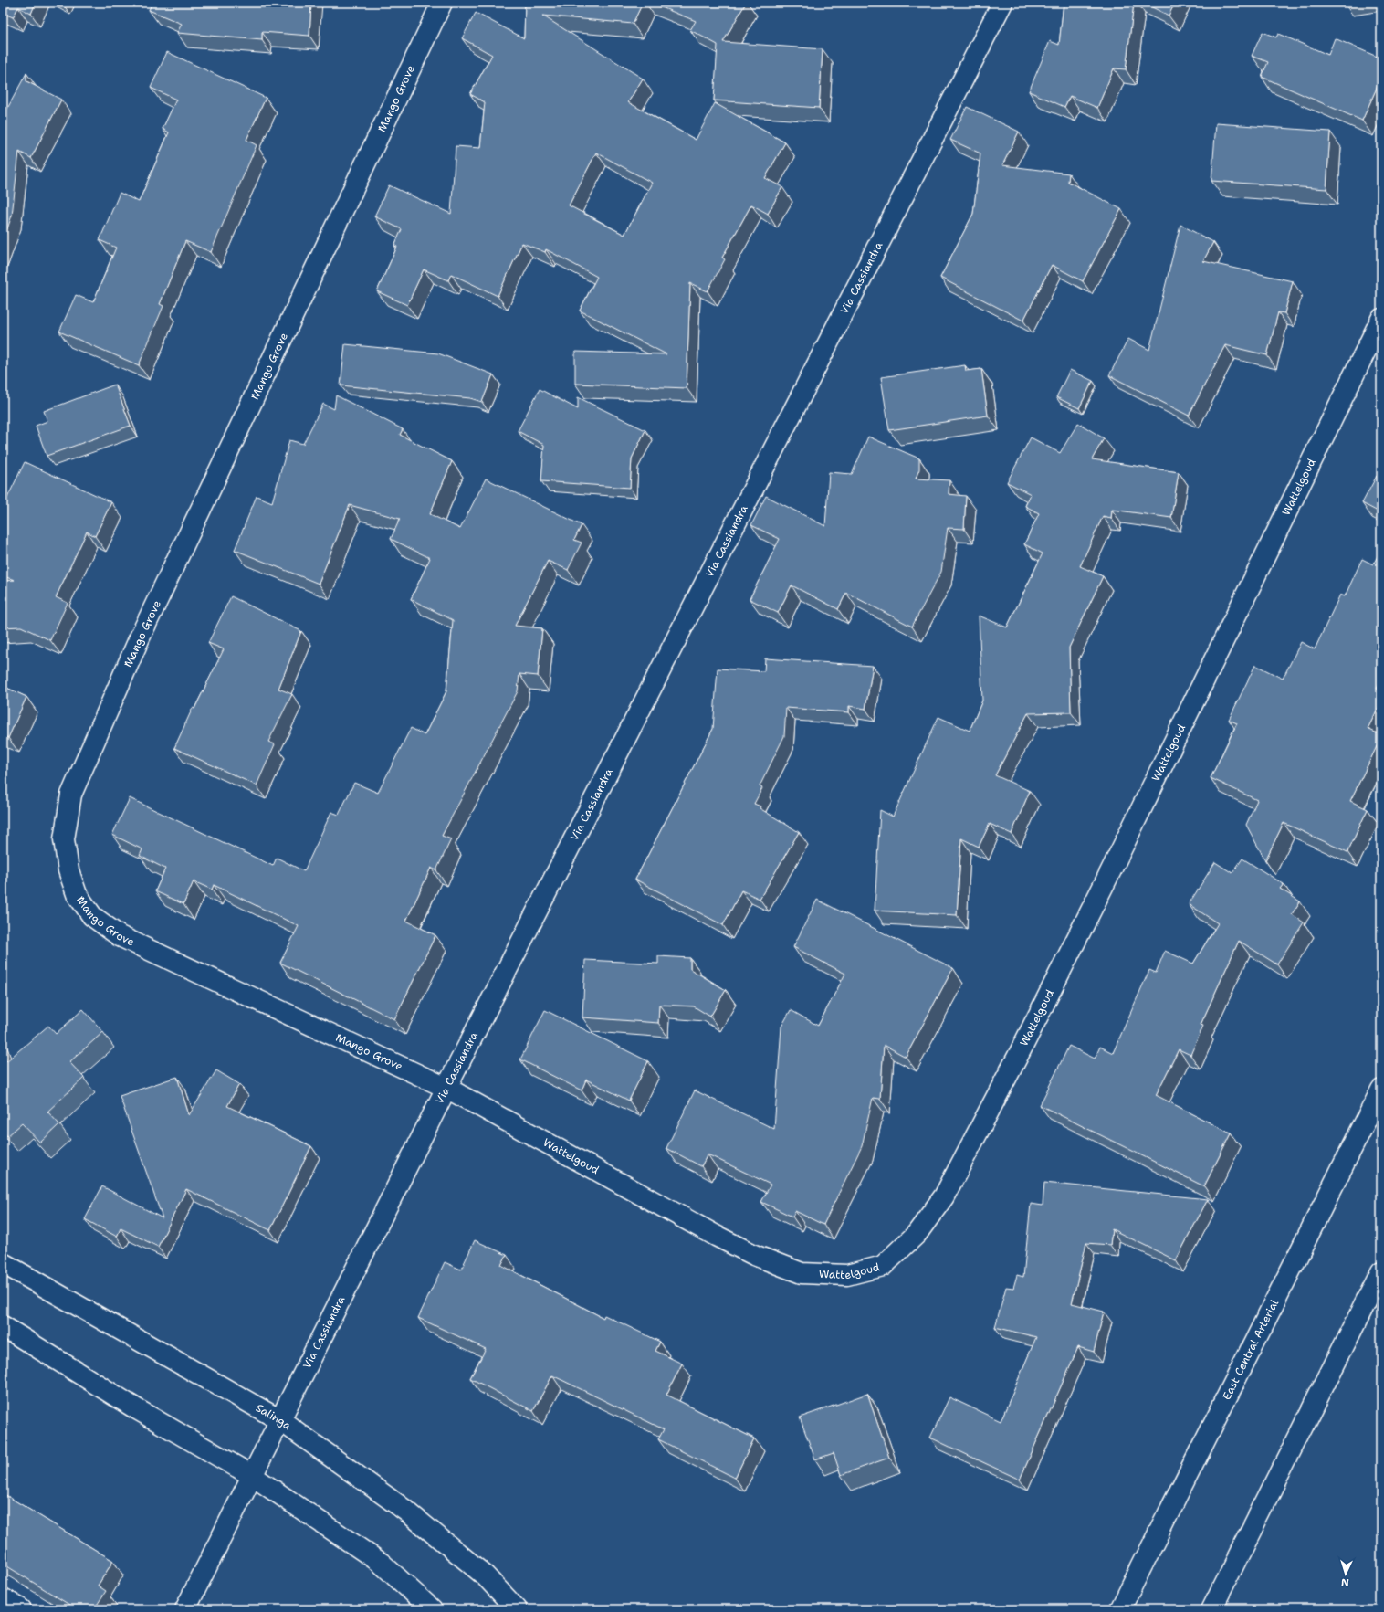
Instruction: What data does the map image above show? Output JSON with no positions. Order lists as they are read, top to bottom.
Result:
{
  "streets": {
    "street": [
      "Mango Grove",
      "Via Cassiandra",
      "Wattelgoud",
      "East Central Arterial",
      "Salinga"
    ]
  },
  "crossings": [
    ["Mango Grove", "Via Cassiandra"],
    ["Mango Grove", "Wattelgoud"],
    ["Via Cassiandra", "Wattelgoud"],
    ["Via Cassiandra", "Salinga"]
  ],
  "north": "bottom"
}
